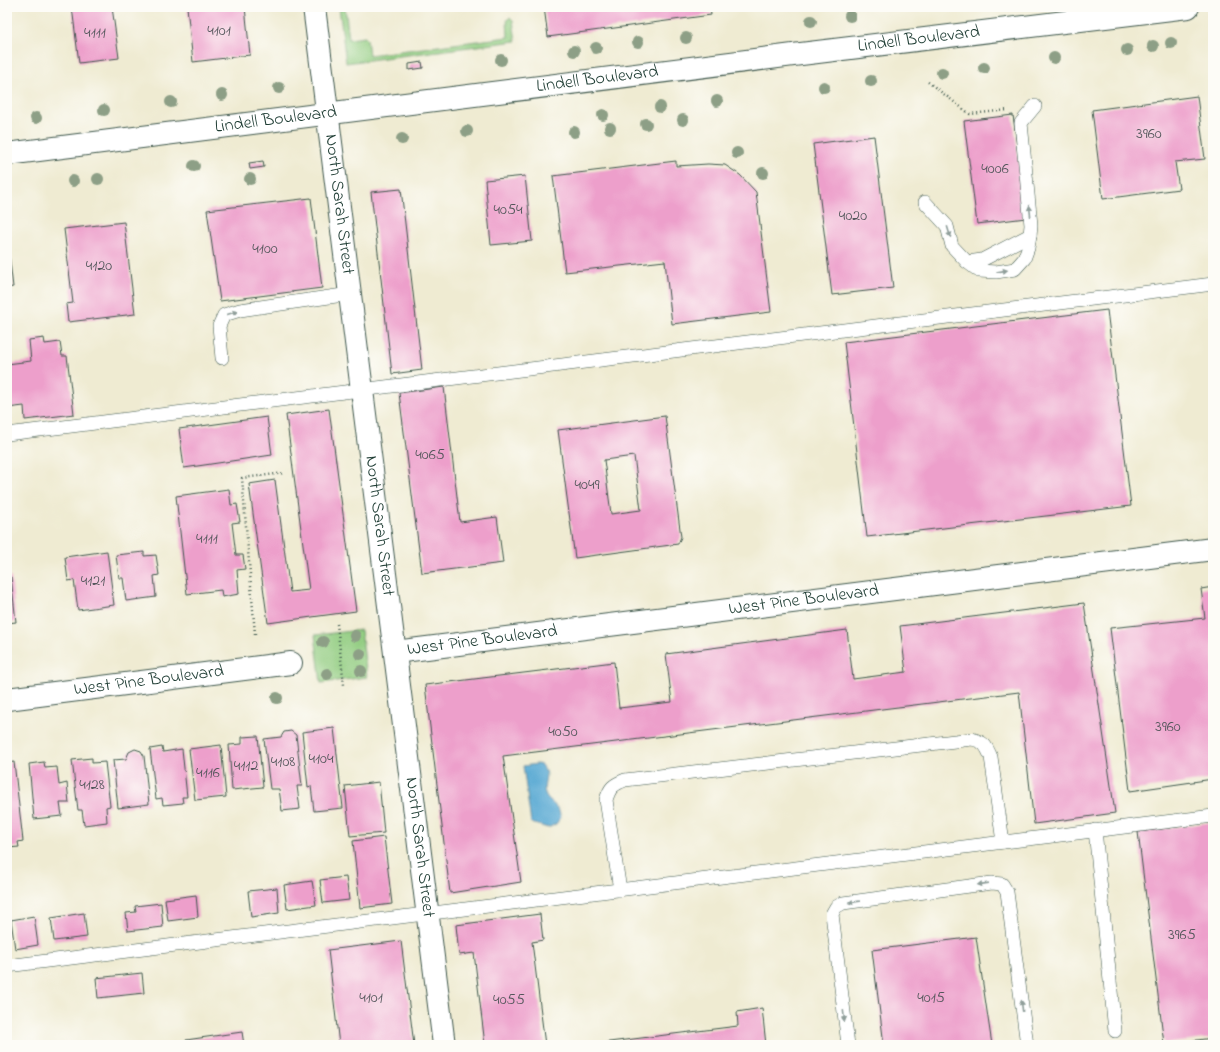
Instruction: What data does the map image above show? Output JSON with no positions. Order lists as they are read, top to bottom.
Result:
{
  "streets": {
    "street": ["Lindell Boulevard", "North Sarah Street", "West Pine Boulevard"]
  },
  "crossings": [
    ["Lindell Boulevard", "North Sarah Street"],
    ["North Sarah Street", "West Pine Boulevard"]
  ],
  "house_numbers": [
    "4101",
    "4111",
    "3960",
    "4006",
    "4054",
    "4020",
    "4100",
    "4120",
    "4065",
    "4049",
    "4111",
    "4121",
    "3960",
    "4050",
    "4104",
    "4108",
    "4112",
    "4116",
    "4128",
    "3965",
    "4101",
    "4015",
    "4055"
  ]
}
